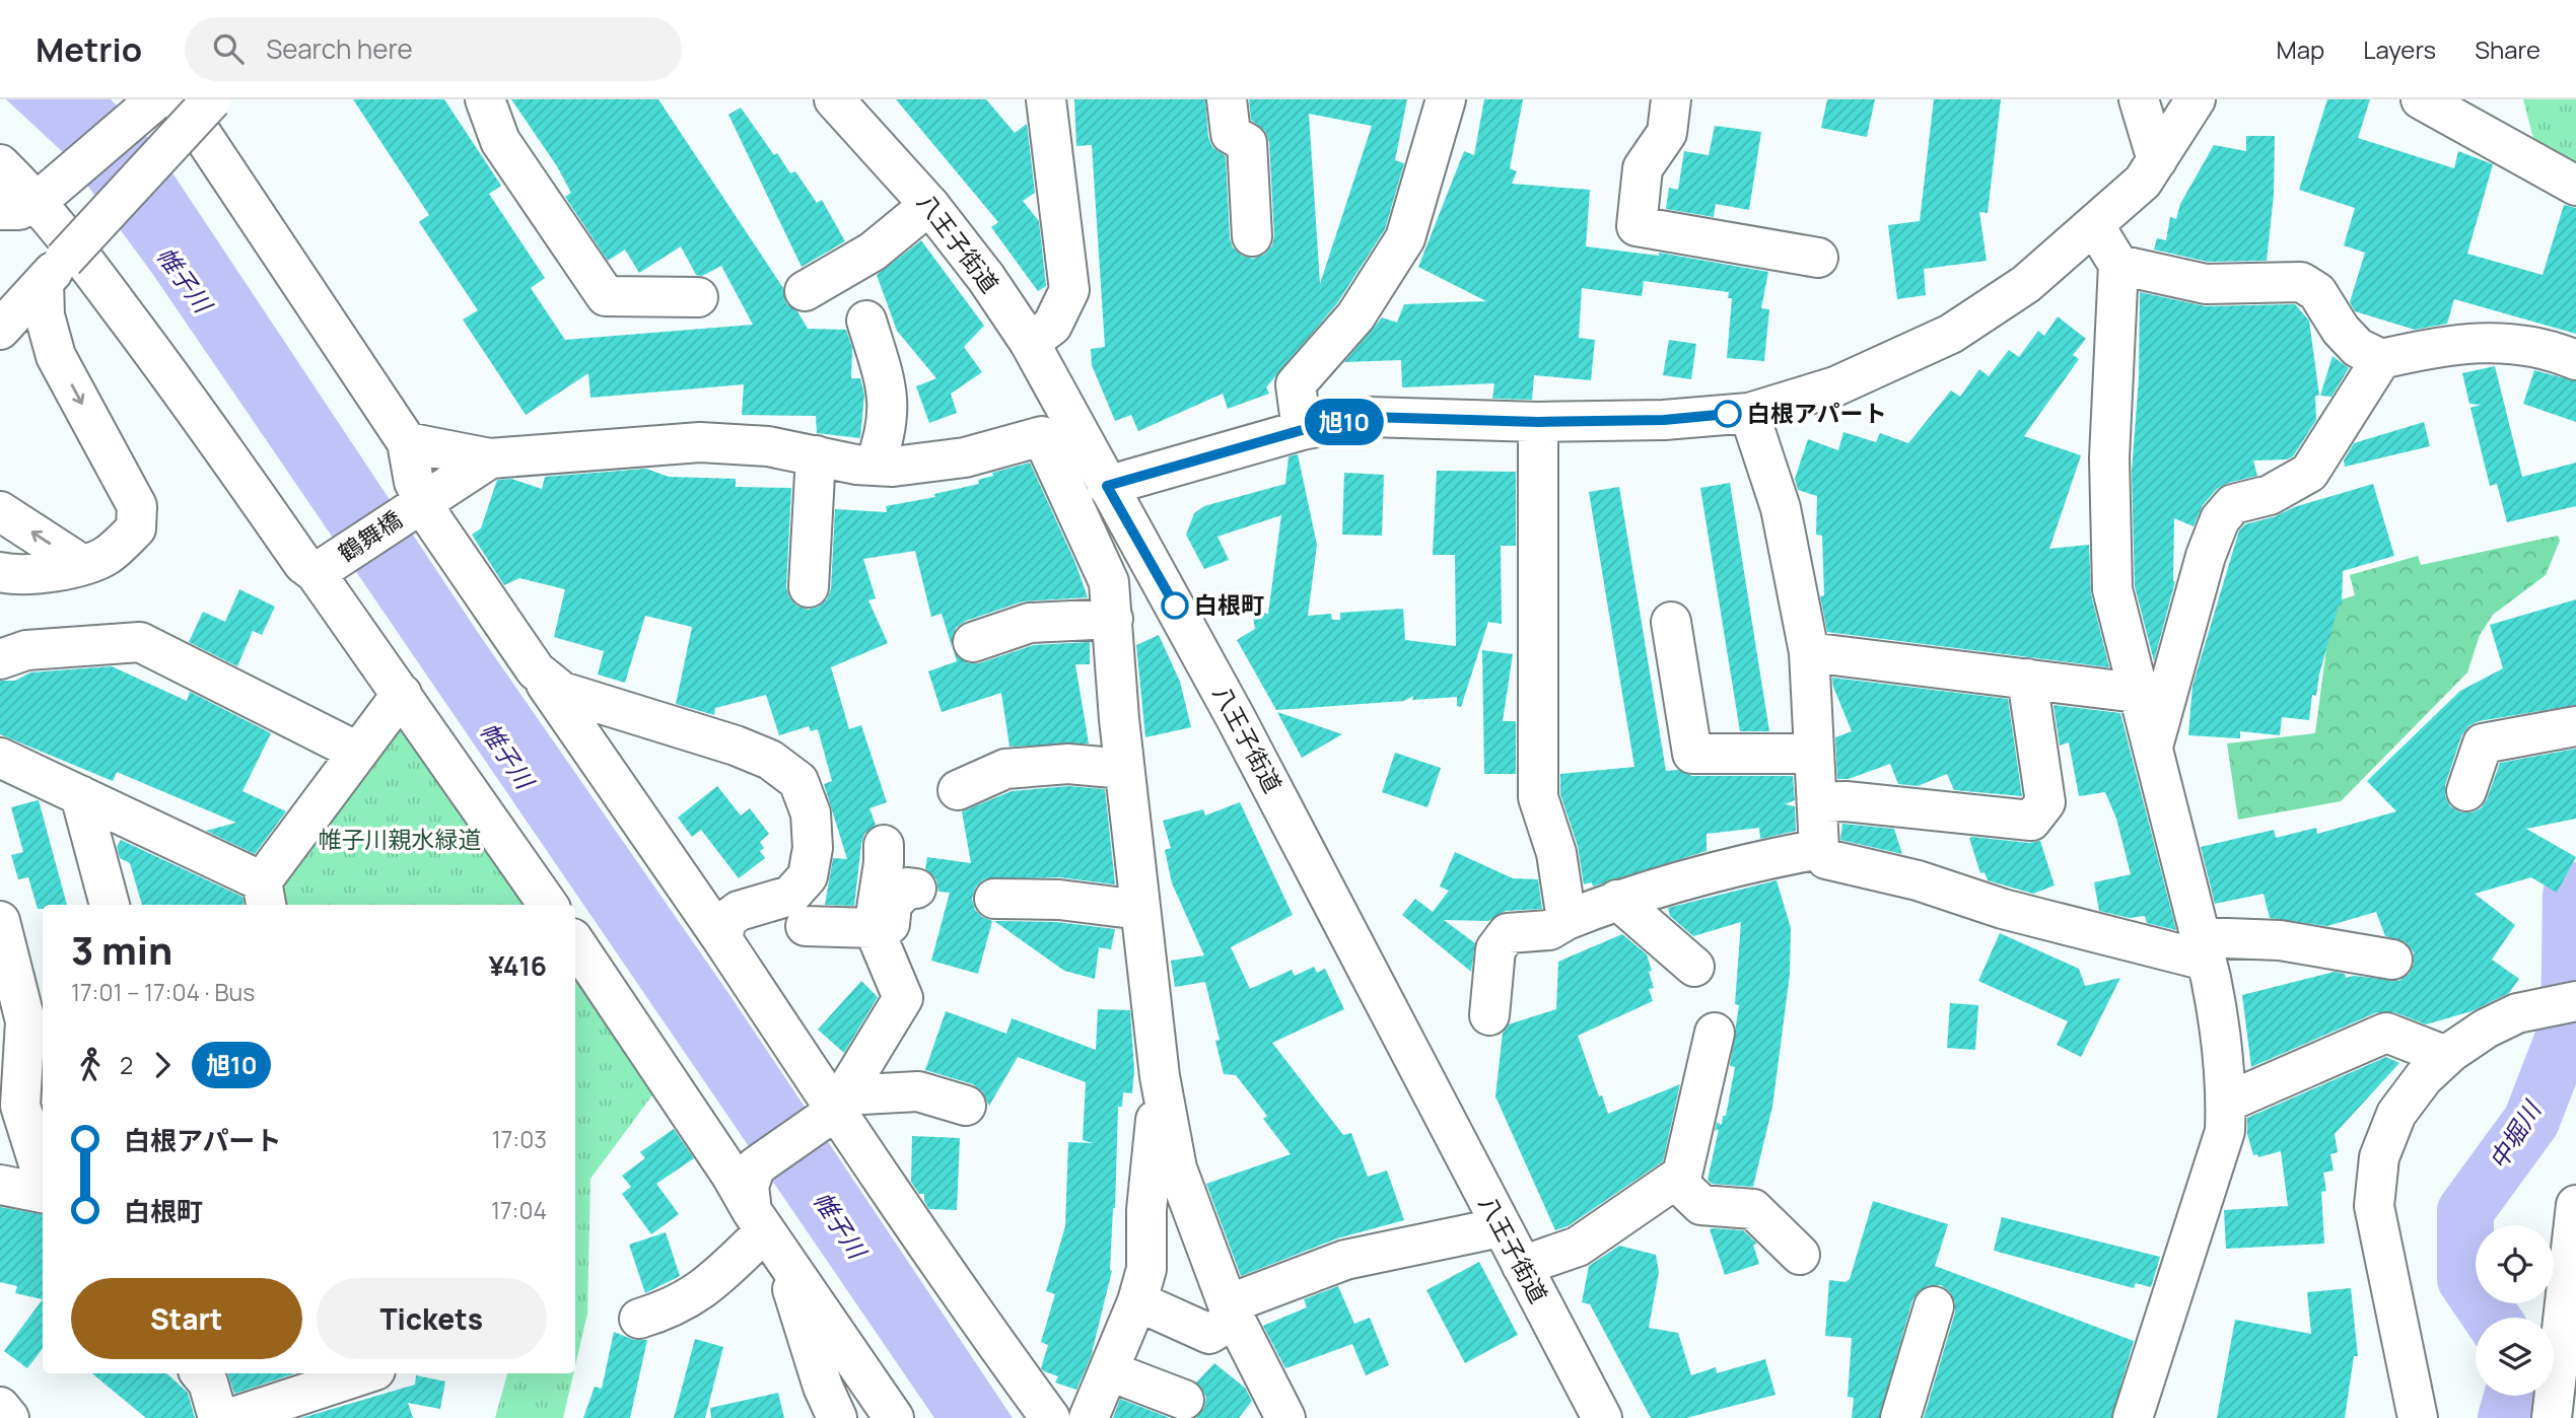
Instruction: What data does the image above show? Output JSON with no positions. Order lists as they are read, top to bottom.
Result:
{
  "streets": {
    "main road": ["八王子街道", "鶴舞橋"]
  },
  "water": ["帷子川", "中堀川"],
  "parks": ["帷子川親水緑道"],
  "places": ["白根アパート", "白根町"],
  "lines": ["bus line 旭10"],
  "page": {
    "header": "Metrio",
    "search": "Search here",
    "nav": ["Map", "Layers", "Share"],
    "on_map": "旭10",
    "heading": ["3 min", "17:01 – 17:04 · Bus", "¥416"],
    "legs": ["2", "旭10"],
    "list": [
      {
        "name": "白根アパート",
        "value": "17:03"
      },
      {
        "name": "白根町",
        "value": "17:04"
      }
    ],
    "buttons": ["Start", "Tickets"]
  }
}
